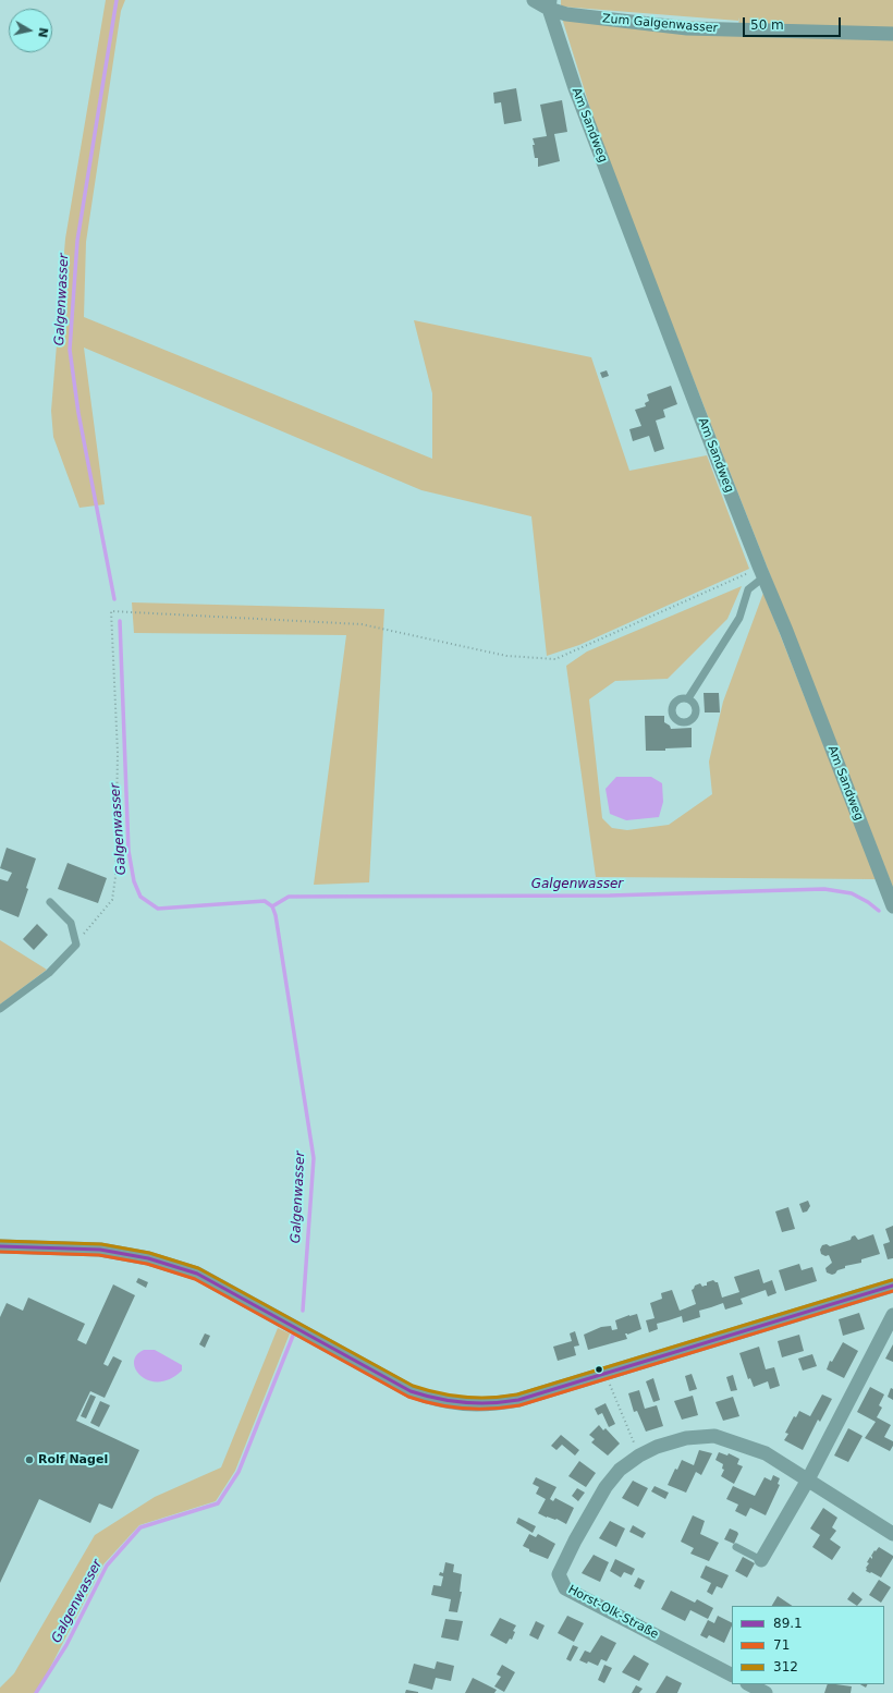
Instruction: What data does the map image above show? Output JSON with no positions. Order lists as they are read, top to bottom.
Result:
{
  "streets": {
    "street": ["Zum Galgenwasser", "Am Sandweg", "Horst-Olk-Straße"]
  },
  "crossings": [
    ["Zum Galgenwasser", "Am Sandweg"]
  ],
  "water": ["Galgenwasser"],
  "places": ["Rolf Nagel"],
  "lines": ["transit line 312", "transit line 89.1", "transit line 71"],
  "legend": ["89.1", "71", "312"],
  "scale_bar": "50 m",
  "north": "right"
}
